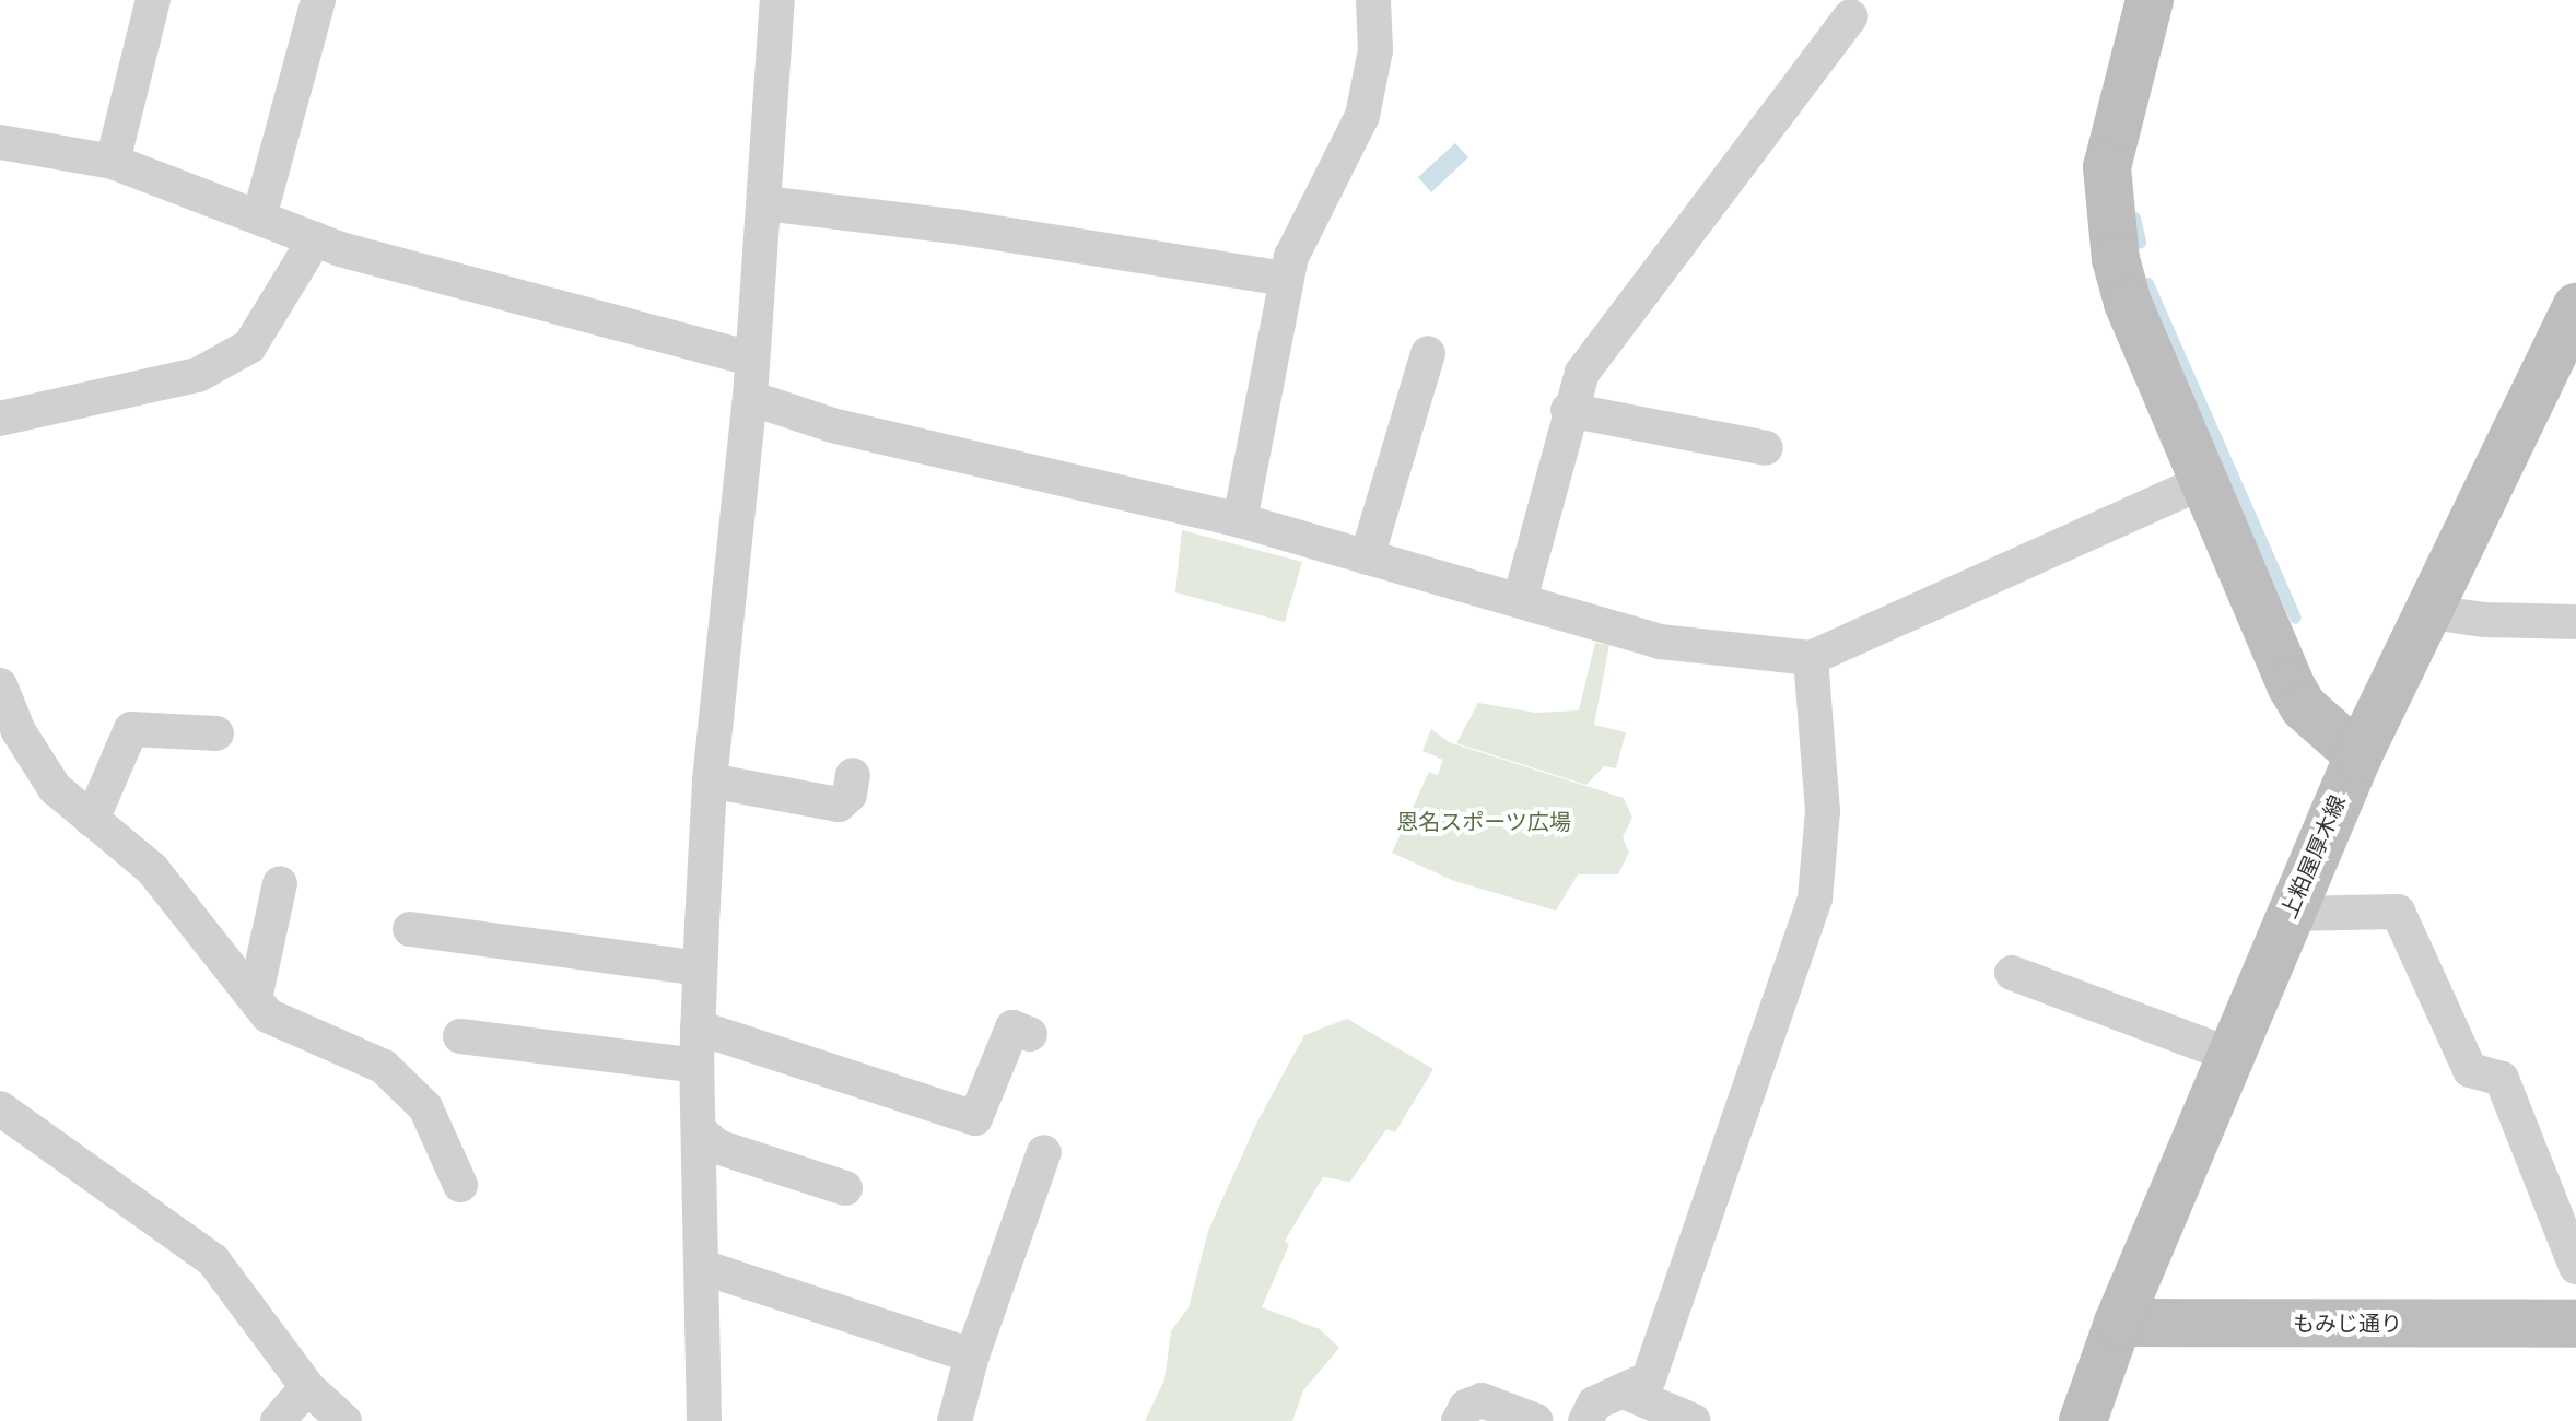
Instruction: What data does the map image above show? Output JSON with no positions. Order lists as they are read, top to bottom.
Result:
{
  "streets": {
    "street": ["上粕屋厚木線", "もみじ通り"]
  },
  "crossings": [
    ["上粕屋厚木線", "もみじ通り"]
  ],
  "parks": ["恩名スポーツ広場"]
}
